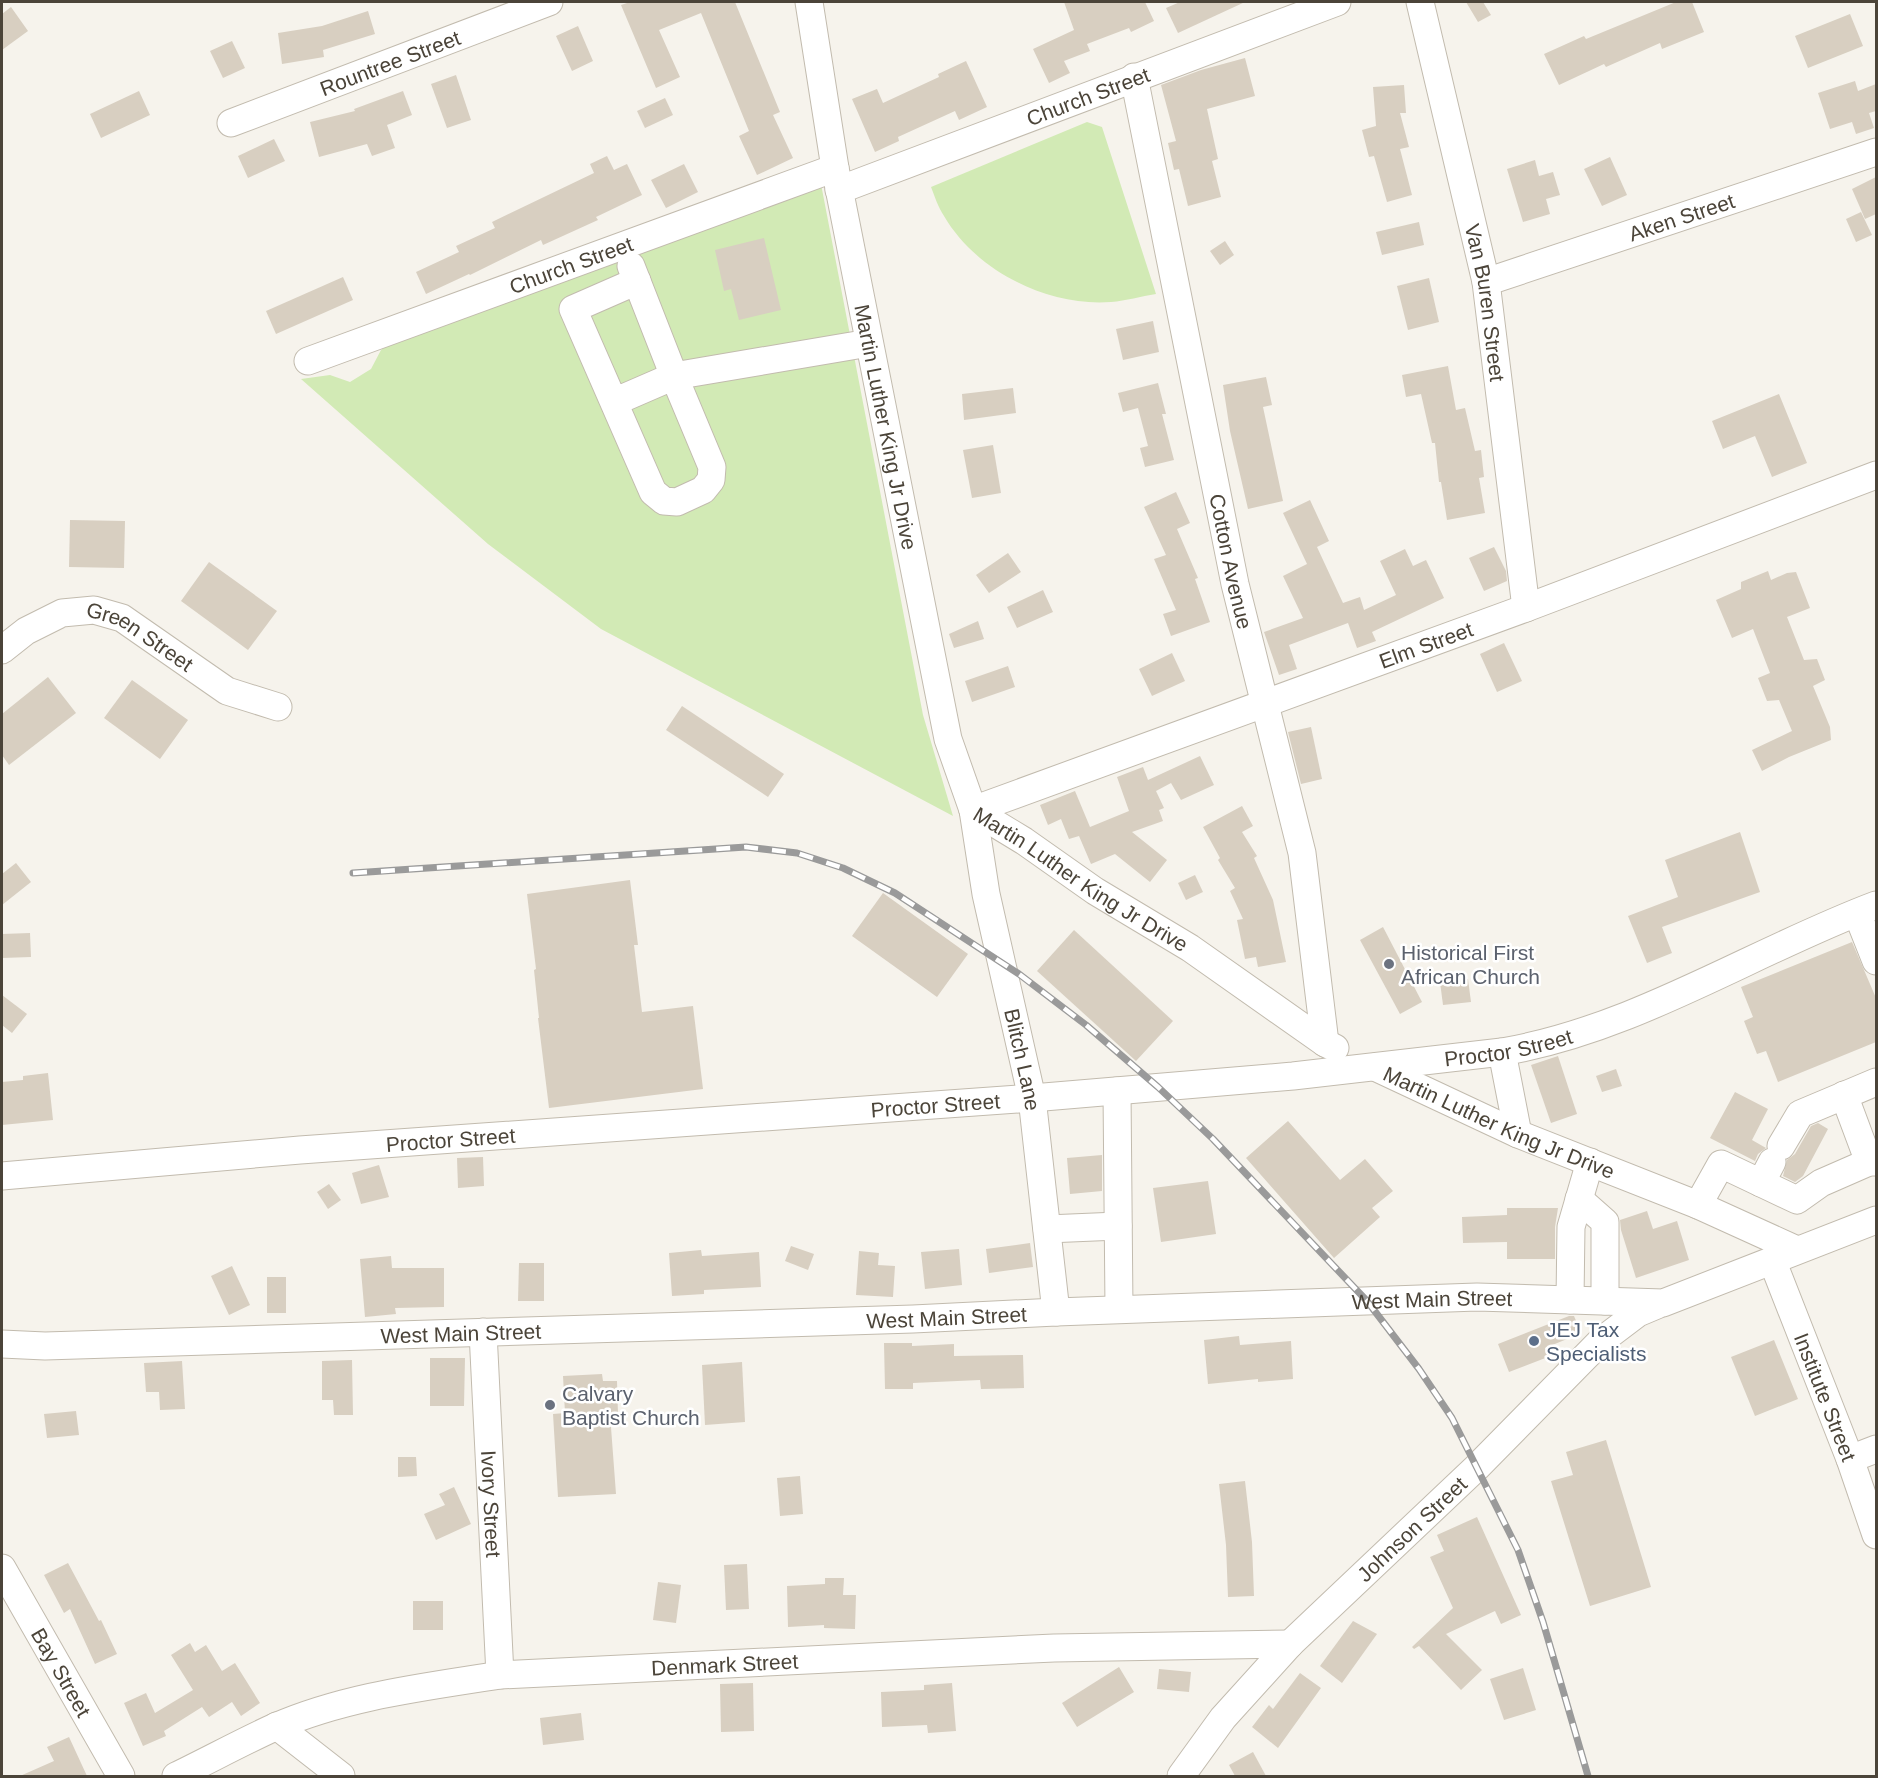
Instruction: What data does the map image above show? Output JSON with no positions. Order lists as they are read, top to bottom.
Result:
{
  "streets": {
    "street": [
      "Rountree Street",
      "Church Street",
      "Aken Street",
      "Van Buren Street",
      "Martin Luther King Jr Drive",
      "Cotton Avenue",
      "Green Street",
      "Elm Street",
      "Proctor Street",
      "Blitch Lane",
      "West Main Street",
      "Institute Street",
      "Ivory Street",
      "Johnson Street",
      "Denmark Street",
      "Bay Street"
    ]
  },
  "crossings": [
    ["Church Street", "Martin Luther King Jr Drive"],
    ["Church Street", "Cotton Avenue"],
    ["Aken Street", "Van Buren Street"],
    ["Van Buren Street", "Elm Street"],
    ["Martin Luther King Jr Drive", "Cotton Avenue"],
    ["Martin Luther King Jr Drive", "Elm Street"],
    ["Martin Luther King Jr Drive", "Proctor Street"],
    ["Martin Luther King Jr Drive", "Blitch Lane"],
    ["Martin Luther King Jr Drive", "West Main Street"],
    ["Cotton Avenue", "Elm Street"],
    ["Elm Street", "Blitch Lane"],
    ["Proctor Street", "Blitch Lane"],
    ["Blitch Lane", "West Main Street"],
    ["West Main Street", "Institute Street"],
    ["West Main Street", "Ivory Street"],
    ["West Main Street", "Johnson Street"],
    ["Ivory Street", "Denmark Street"],
    ["Johnson Street", "Denmark Street"]
  ],
  "places": ["Historical First African Church", "JEJ Tax Specialists", "Calvary Baptist Church"]
}
